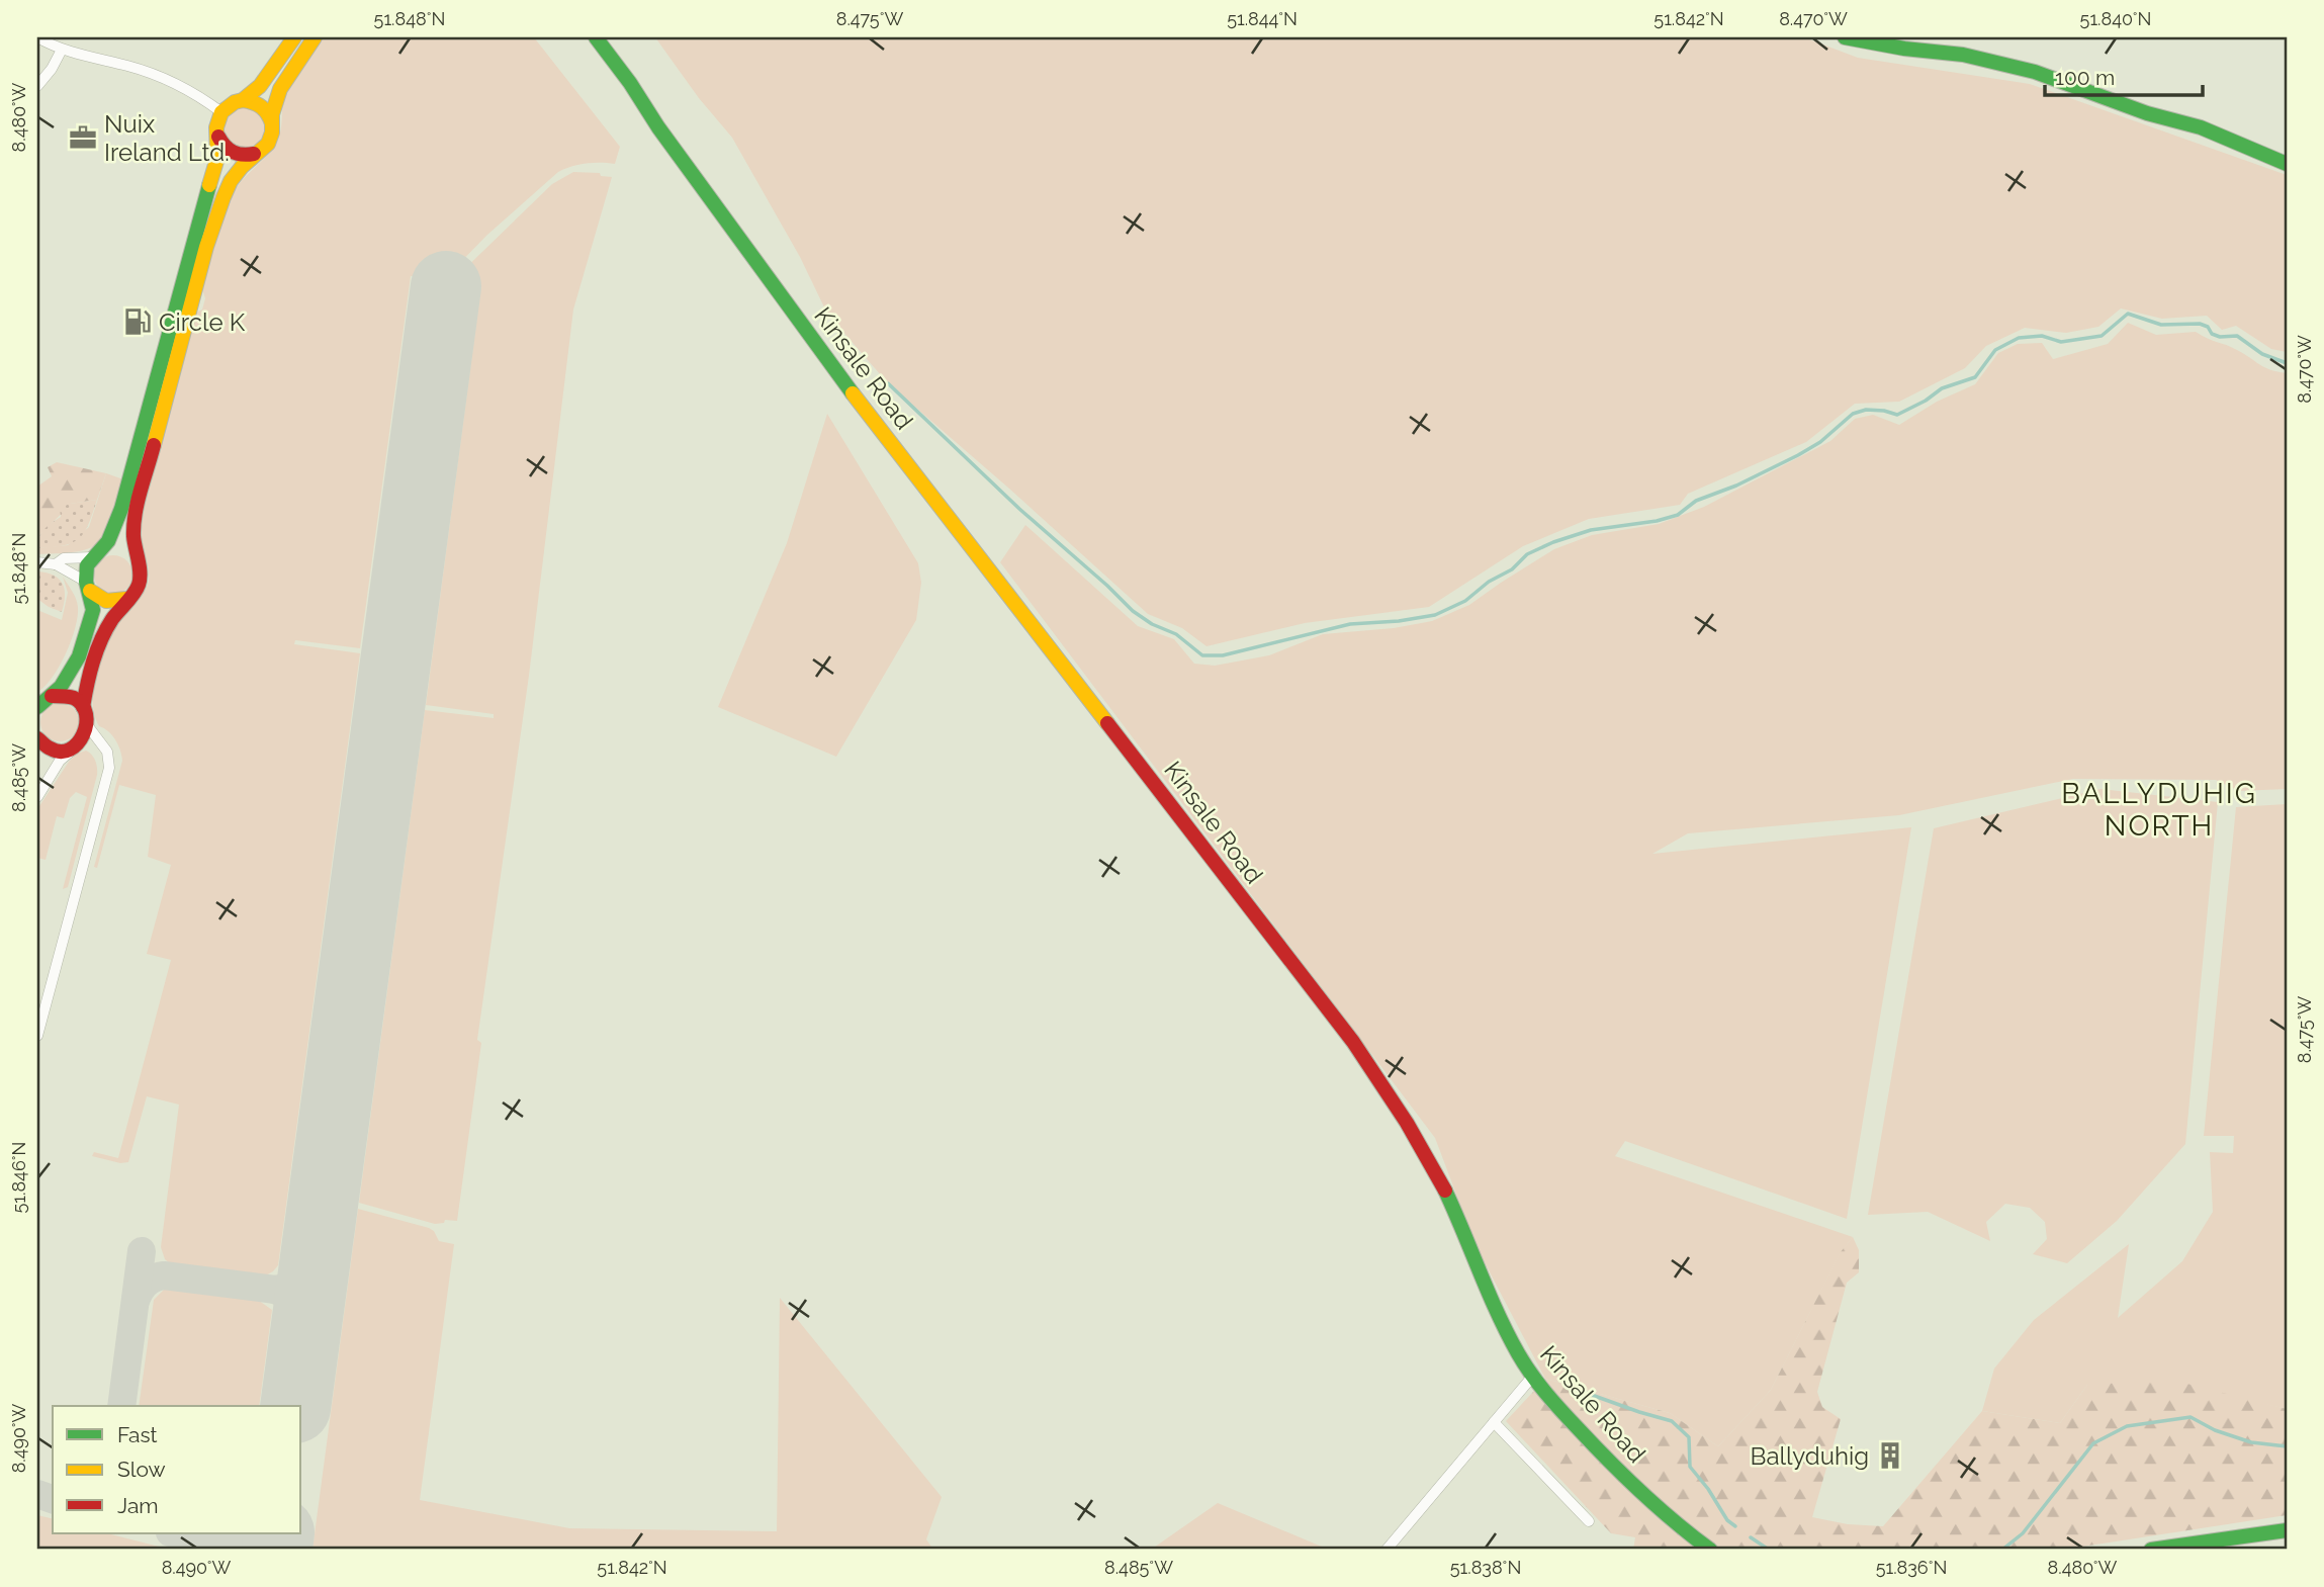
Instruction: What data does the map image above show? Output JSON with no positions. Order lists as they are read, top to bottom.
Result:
{
  "streets": {
    "street": ["Kinsale Road"]
  },
  "districts": ["BALLYDUHIG NORTH"],
  "places": {
    "office": ["Nuix Ireland Ltd."],
    "fuel station": ["Circle K"],
    "building": ["Ballyduhig"]
  },
  "legend": ["Fast", "Slow", "Jam"],
  "scale_bar": "100 m",
  "coordinates": [
    "51.848°N",
    "8.475°W",
    "51.844°N",
    "51.842°N",
    "8.470°W",
    "51.840°N",
    "8.480°W",
    "8.485°W",
    "51.846°N",
    "8.490°W",
    "51.838°N",
    "51.836°N"
  ]
}
